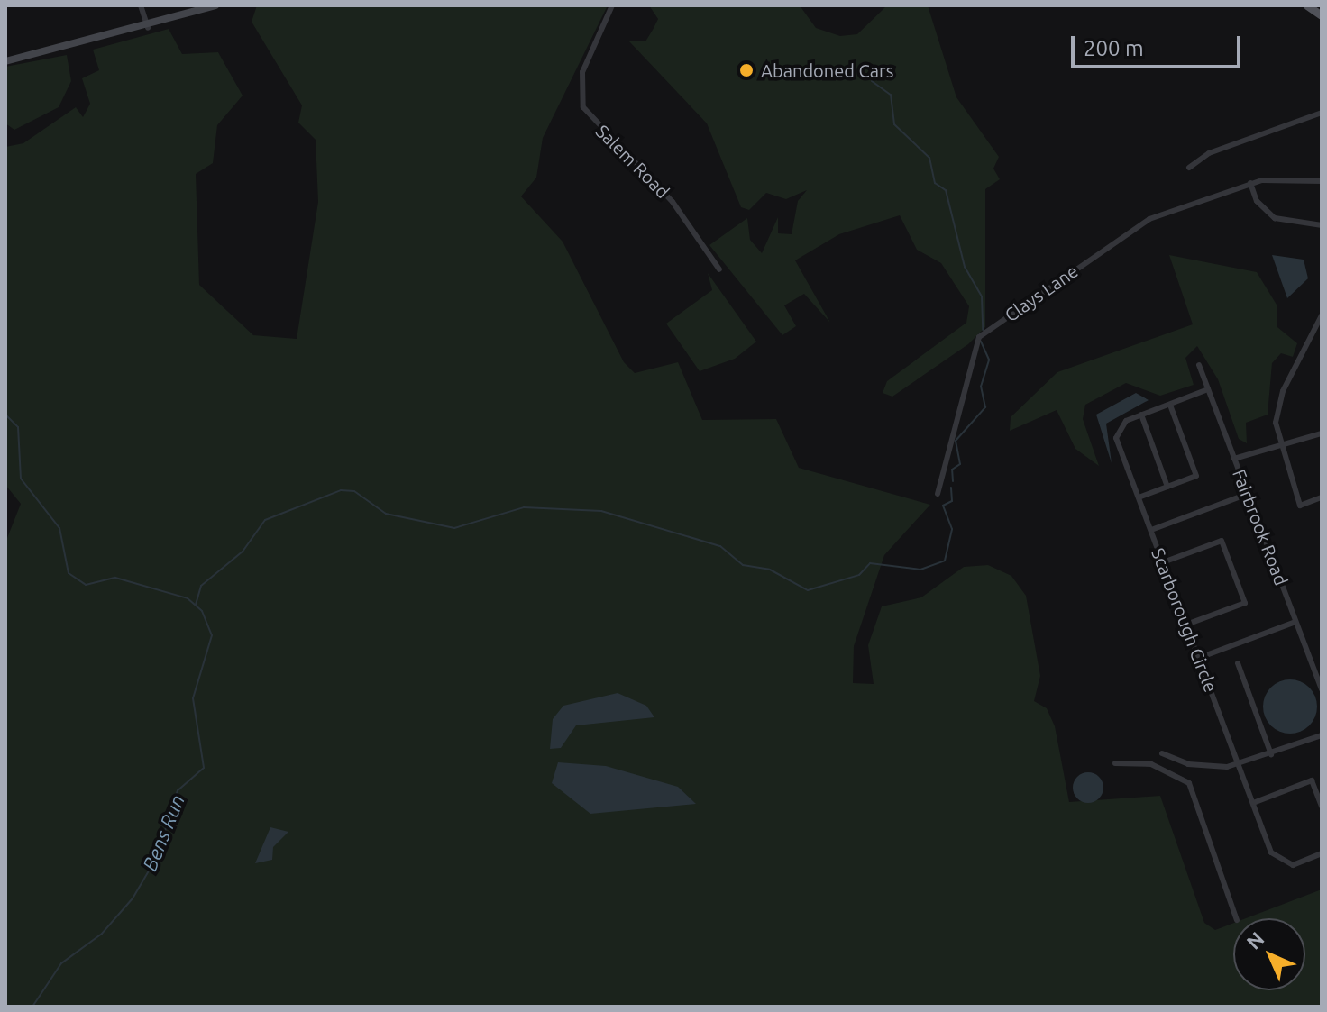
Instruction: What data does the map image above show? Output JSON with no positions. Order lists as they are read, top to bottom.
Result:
{
  "streets": {
    "street": [
      "Salem Road",
      "Clays Lane",
      "Fairbrook Road",
      "Scarborough Circle"
    ]
  },
  "crossings": [
    ["Fairbrook Road", "Scarborough Circle"]
  ],
  "water": ["Bens Run"],
  "places": ["Abandoned Cars"],
  "scale_bar": "200 m",
  "north": "top left"
}
